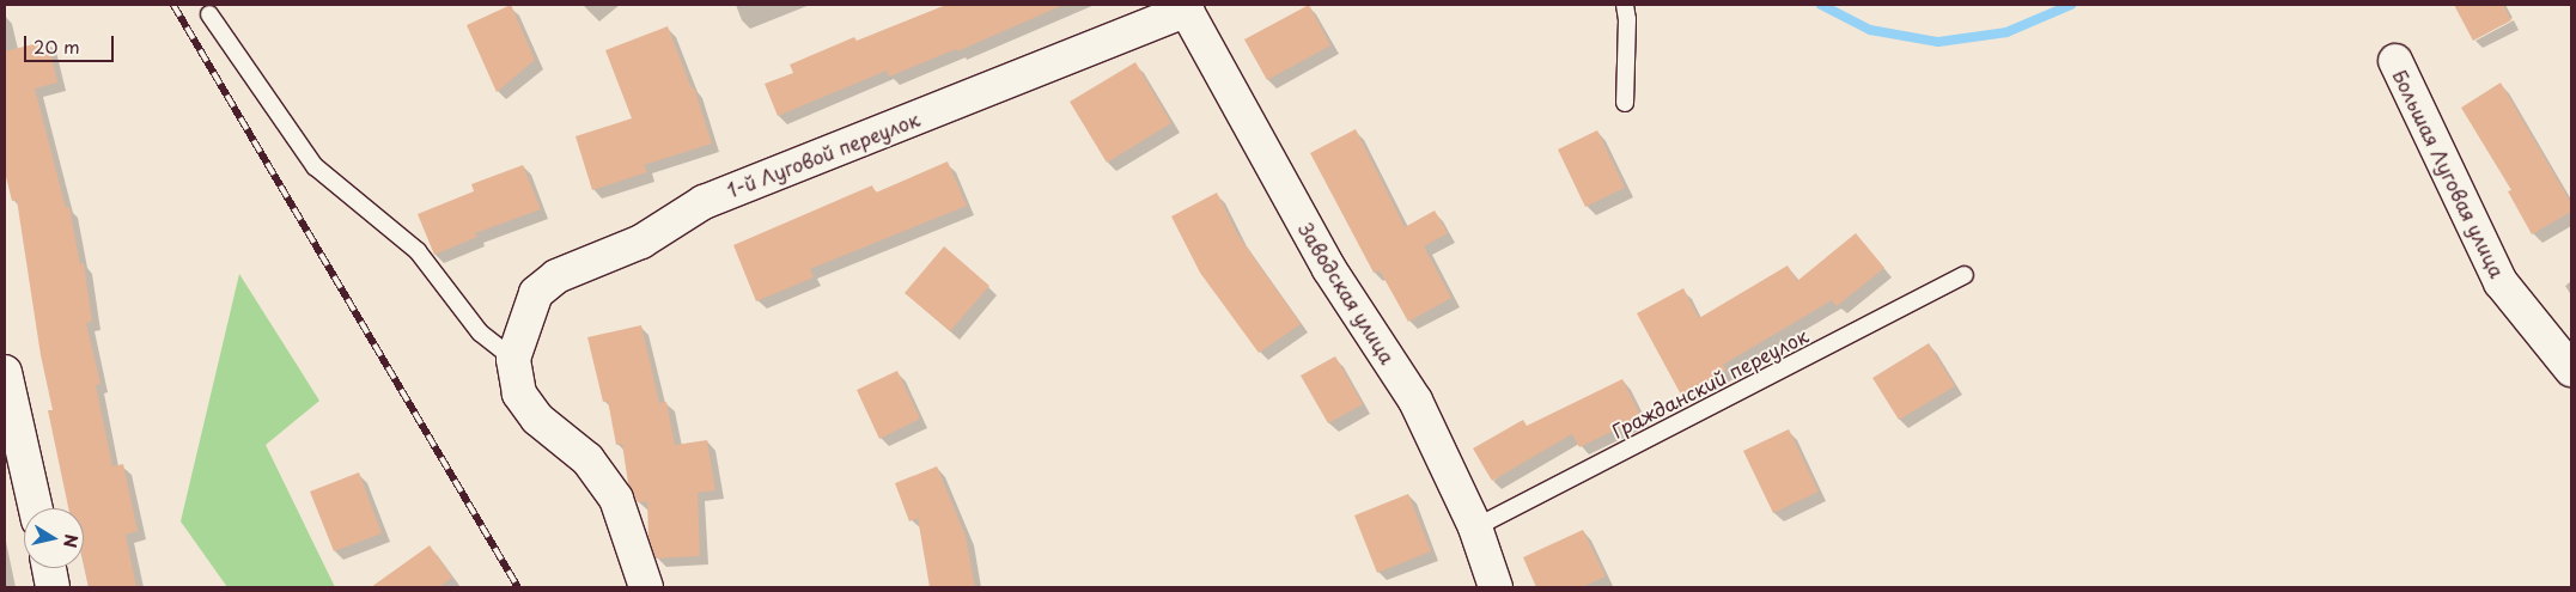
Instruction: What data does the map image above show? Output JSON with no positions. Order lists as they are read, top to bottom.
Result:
{
  "streets": {
    "street": ["1-й Луговой переулок", "Большая Луговая улица", "Заводская улица"],
    "lane": ["Гражданский переулок"]
  },
  "crossings": [
    ["1-й Луговой переулок", "Заводская улица"],
    ["Заводская улица", "Гражданский переулок"]
  ],
  "scale_bar": "20 m",
  "north": "right"
}
